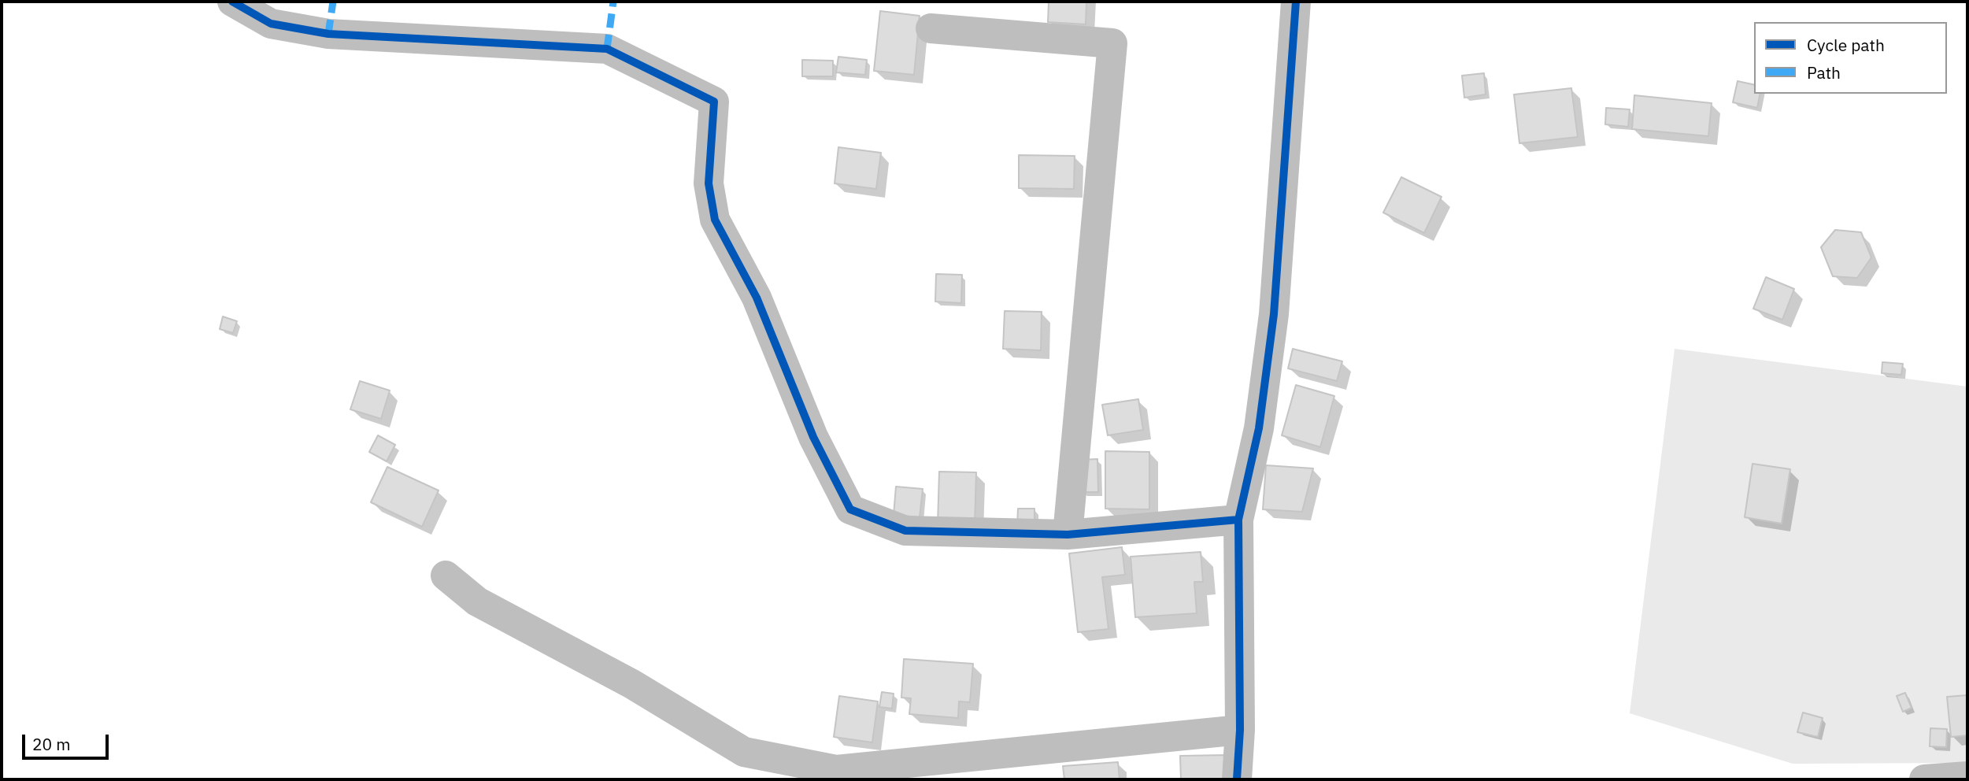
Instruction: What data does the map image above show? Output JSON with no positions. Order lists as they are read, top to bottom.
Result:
{
  "legend": ["Cycle path", "Path"],
  "scale_bar": "20 m"
}
